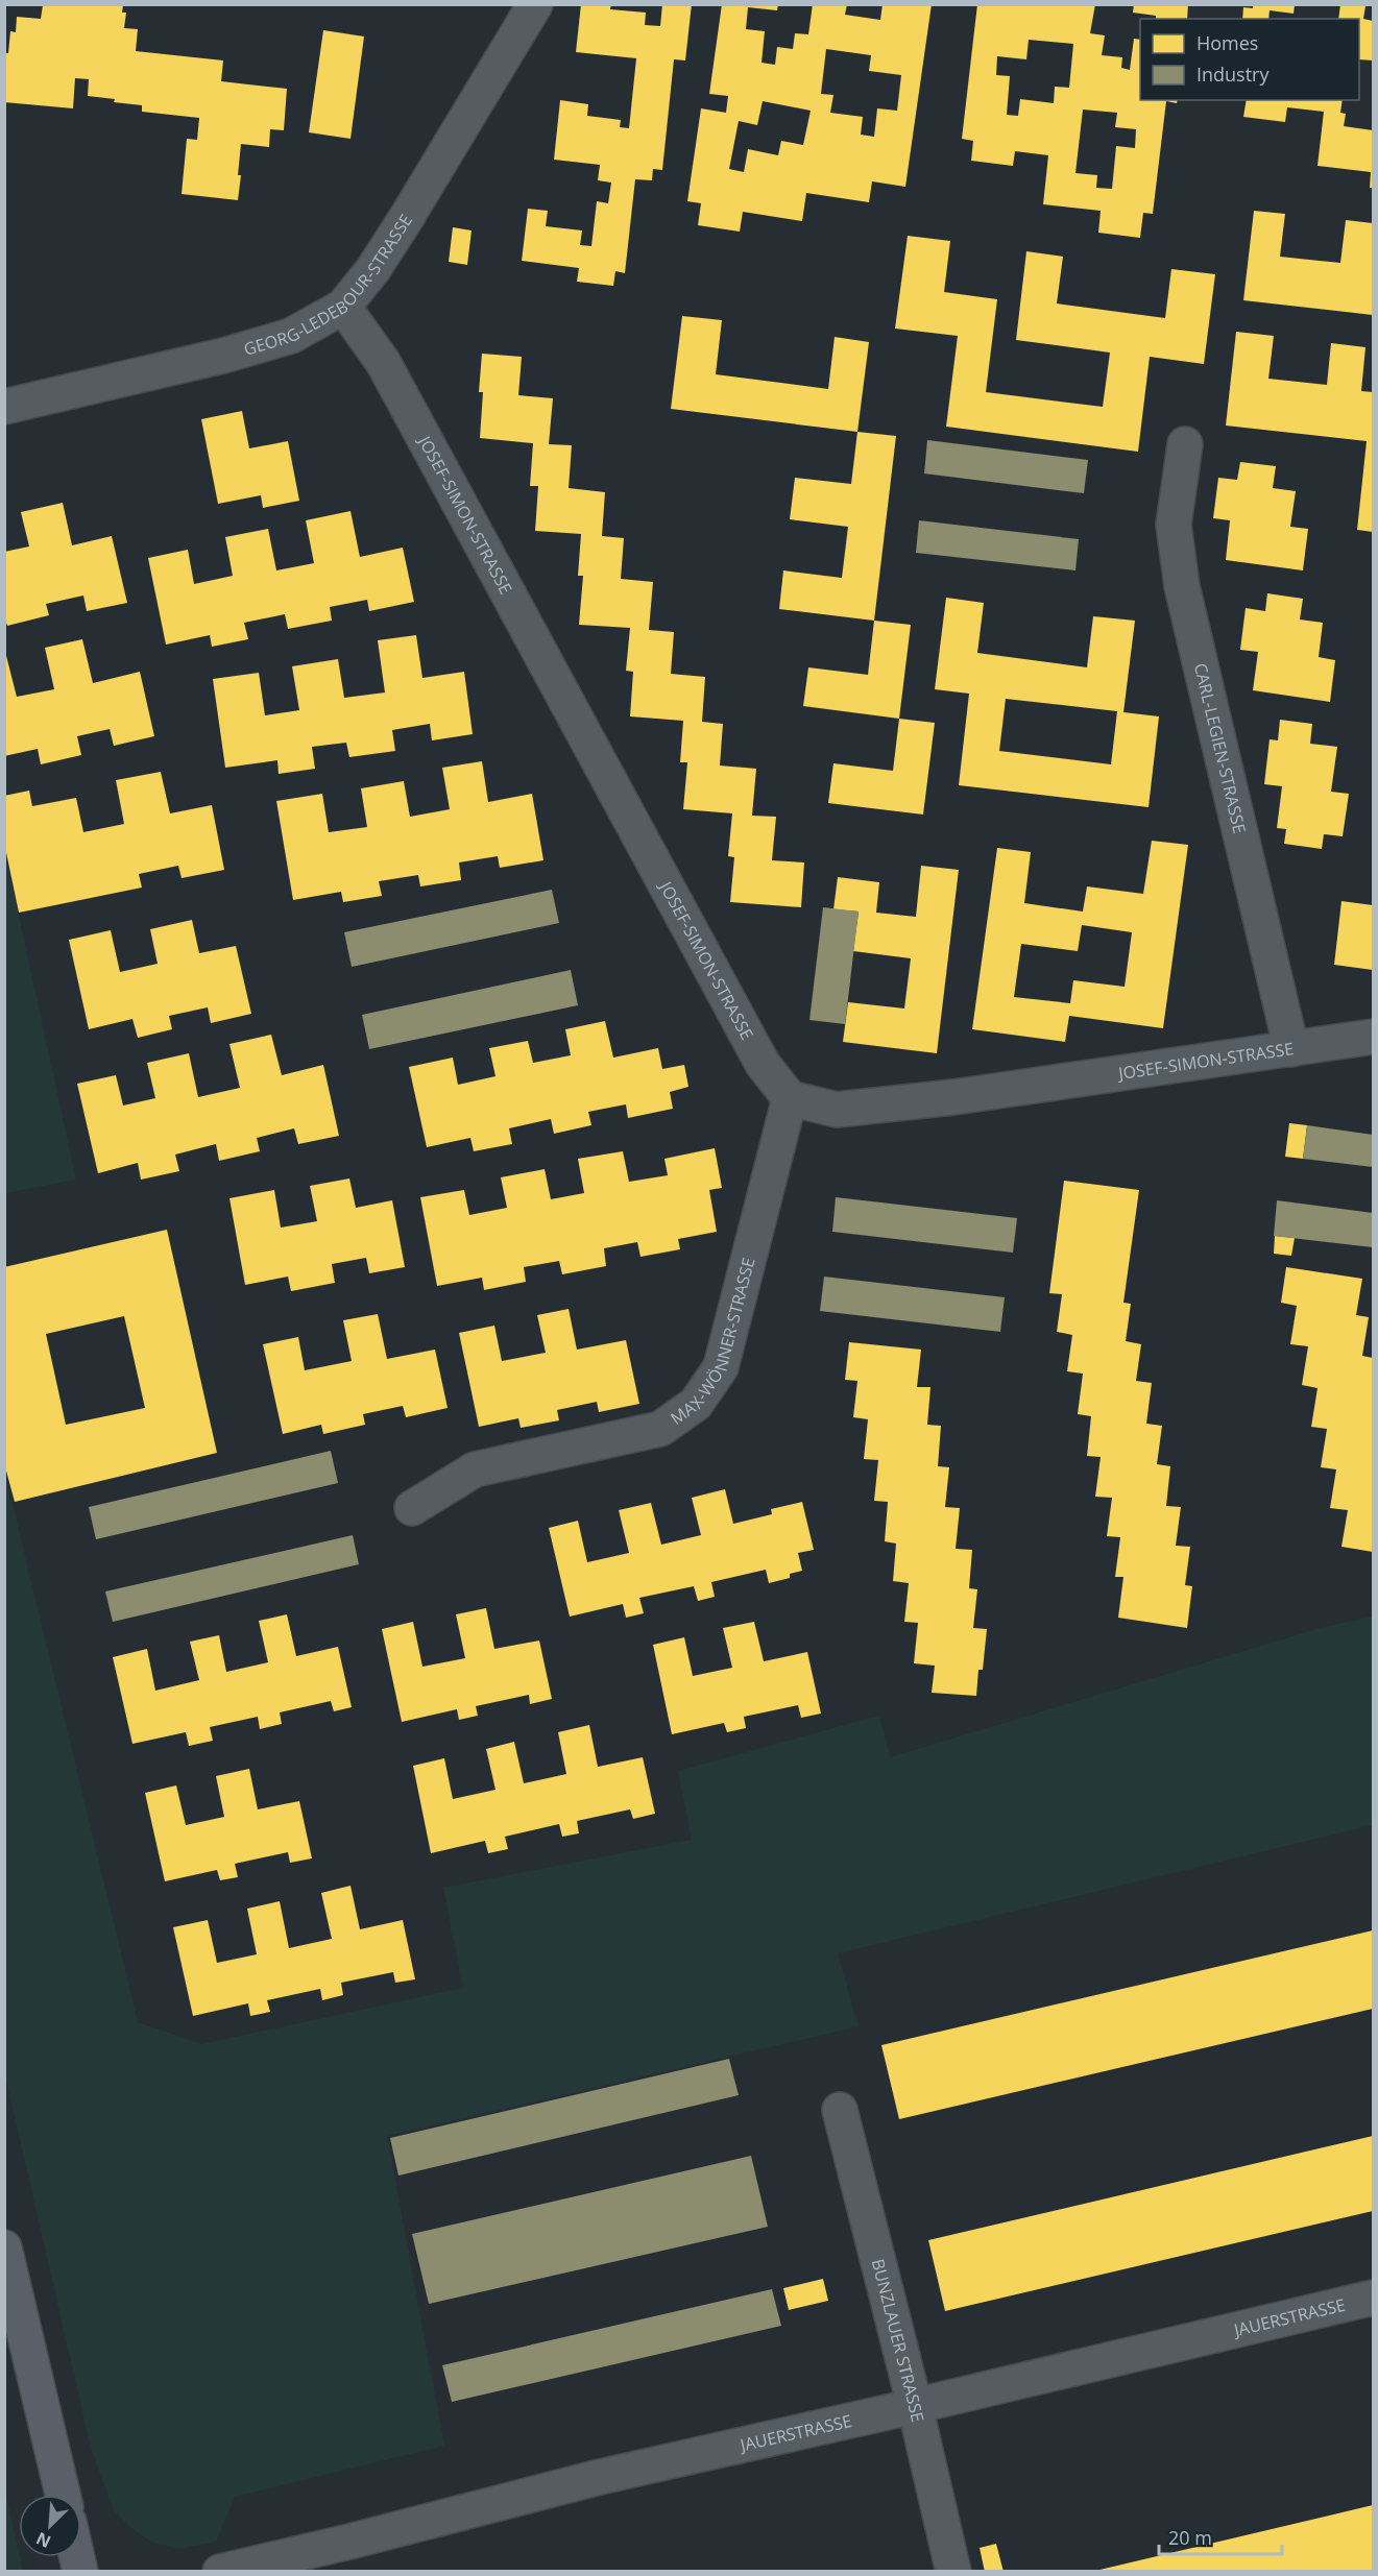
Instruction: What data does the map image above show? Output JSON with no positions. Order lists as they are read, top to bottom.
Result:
{
  "streets": {
    "street": [
      "GEORG-LEDEBOUR-STRASSE",
      "JOSEF-SIMON-STRASSE",
      "CARL-LEGIEN-STRASSE",
      "MAX-WÖNNER-STRASSE",
      "JAUERSTRASSE",
      "BUNZLAUER STRASSE"
    ]
  },
  "crossings": [
    ["GEORG-LEDEBOUR-STRASSE", "JOSEF-SIMON-STRASSE"],
    ["JOSEF-SIMON-STRASSE", "CARL-LEGIEN-STRASSE"],
    ["JOSEF-SIMON-STRASSE", "MAX-WÖNNER-STRASSE"],
    ["JAUERSTRASSE", "BUNZLAUER STRASSE"]
  ],
  "legend": ["Homes", "Industry"],
  "scale_bar": "20 m",
  "north": "bottom left"
}
